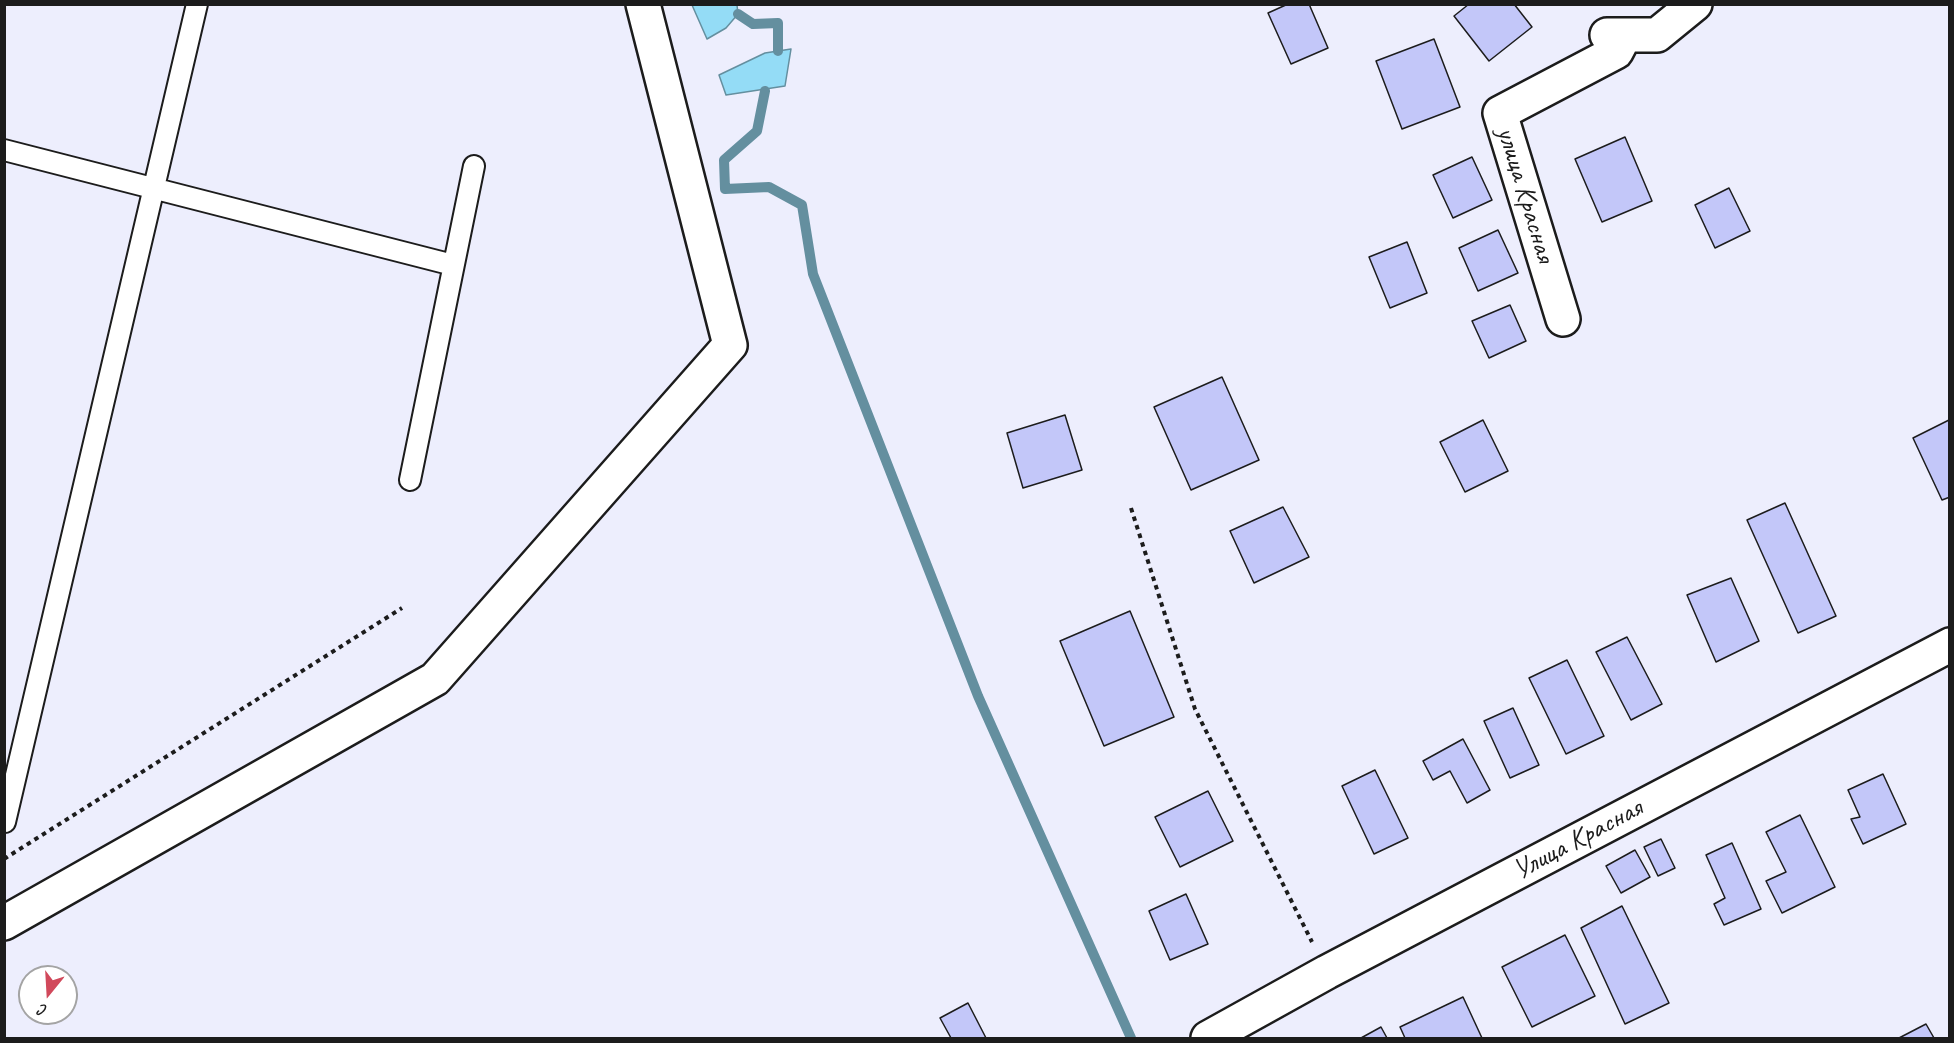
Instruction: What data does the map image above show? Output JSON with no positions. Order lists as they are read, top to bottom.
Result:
{
  "streets": {
    "street": ["улица Красная", "Улица Красная"]
  },
  "north": "bottom"
}
